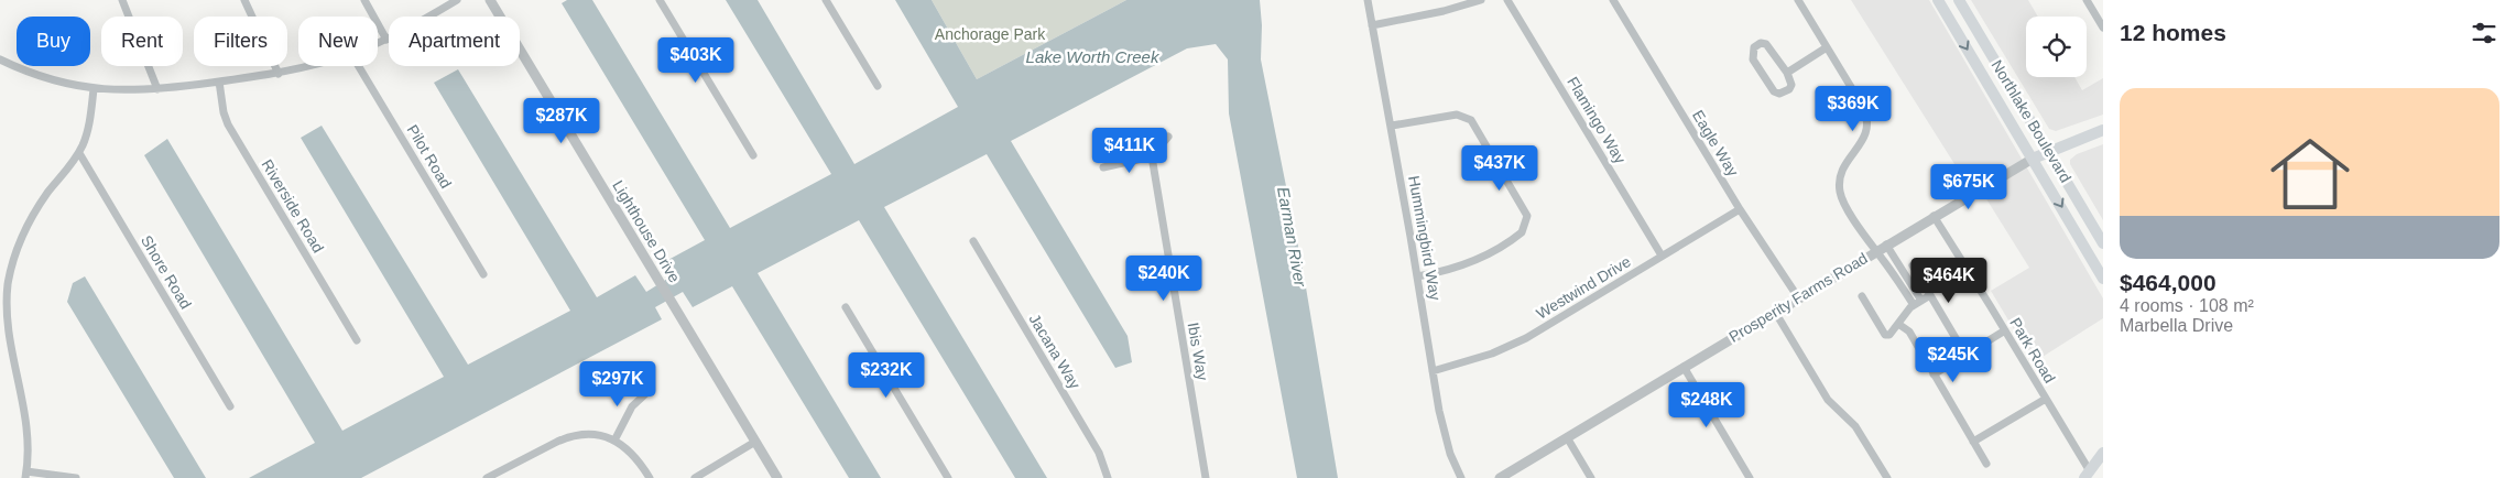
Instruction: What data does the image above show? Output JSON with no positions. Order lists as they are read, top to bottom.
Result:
{
  "streets": {
    "main road": ["Northlake Boulevard", "Prosperity Farms Road"],
    "street": [
      "Flamingo Way",
      "Eagle Way",
      "Pilot Road",
      "Riverside Road",
      "Lighthouse Drive",
      "Hummingbird Way",
      "Shore Road",
      "Westwind Drive",
      "Park Road",
      "Jacana Way",
      "Ibis Way"
    ]
  },
  "crossings": [
    ["Flamingo Way", "Westwind Drive"],
    ["Northlake Boulevard", "Prosperity Farms Road"],
    ["Eagle Way", "Westwind Drive"],
    ["Eagle Way", "Prosperity Farms Road"],
    ["Hummingbird Way", "Westwind Drive"],
    ["Prosperity Farms Road", "Park Road"]
  ],
  "water": ["Lake Worth Creek", "Earman River"],
  "parks": ["Anchorage Park"],
  "page": {
    "heading": "12 homes",
    "chip": [
      "Buy",
      "Rent",
      "Filters",
      "New",
      "Apartment"
    ],
    "price": [
      "$403K",
      "$369K",
      "$287K",
      "$411K",
      "$437K",
      "$675K",
      "$240K",
      "$464K",
      "$245K",
      "$232K",
      "$297K",
      "$248K"
    ],
    "list": [
      {
        "name": "$464,000",
        "note": "4 rooms · 108 m² · Marbella Drive"
      }
    ]
  }
}
